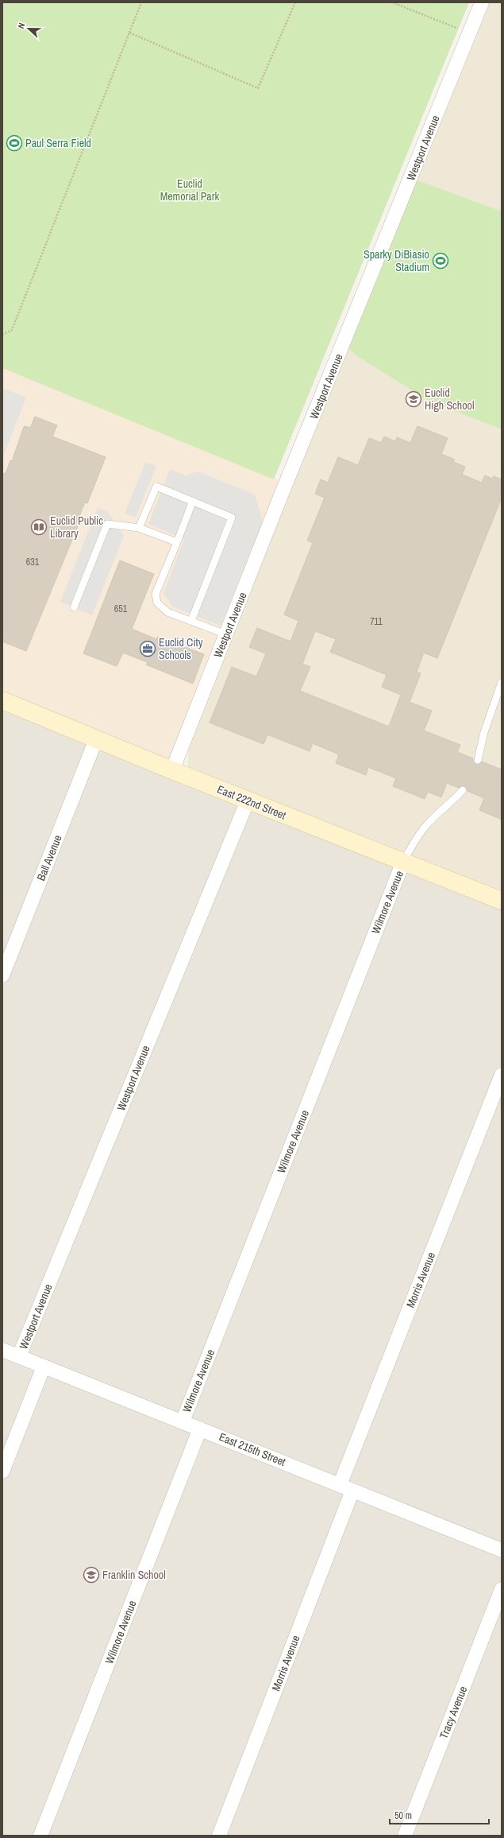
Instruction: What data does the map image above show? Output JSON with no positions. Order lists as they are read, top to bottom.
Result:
{
  "streets": {
    "street": [
      "Westport Avenue",
      "East 222nd Street",
      "Ball Avenue",
      "Wilmore Avenue",
      "Morris Avenue",
      "East 215th Street",
      "Tracy Avenue"
    ]
  },
  "crossings": [
    ["Westport Avenue", "East 222nd Street"],
    ["Westport Avenue", "East 215th Street"],
    ["East 222nd Street", "Ball Avenue"],
    ["East 222nd Street", "Wilmore Avenue"],
    ["Wilmore Avenue", "East 215th Street"],
    ["Morris Avenue", "East 215th Street"]
  ],
  "parks": ["Euclid Memorial Park"],
  "places": {
    "sports": ["Paul Serra Field", "Sparky DiBiasio Stadium"],
    "school or university": ["Euclid High School", "Franklin School"],
    "library": ["Euclid Public Library"],
    "office": ["Euclid City Schools"]
  },
  "house_numbers": ["631", "651", "711"],
  "scale_bar": "50 m",
  "north": "left"
}
